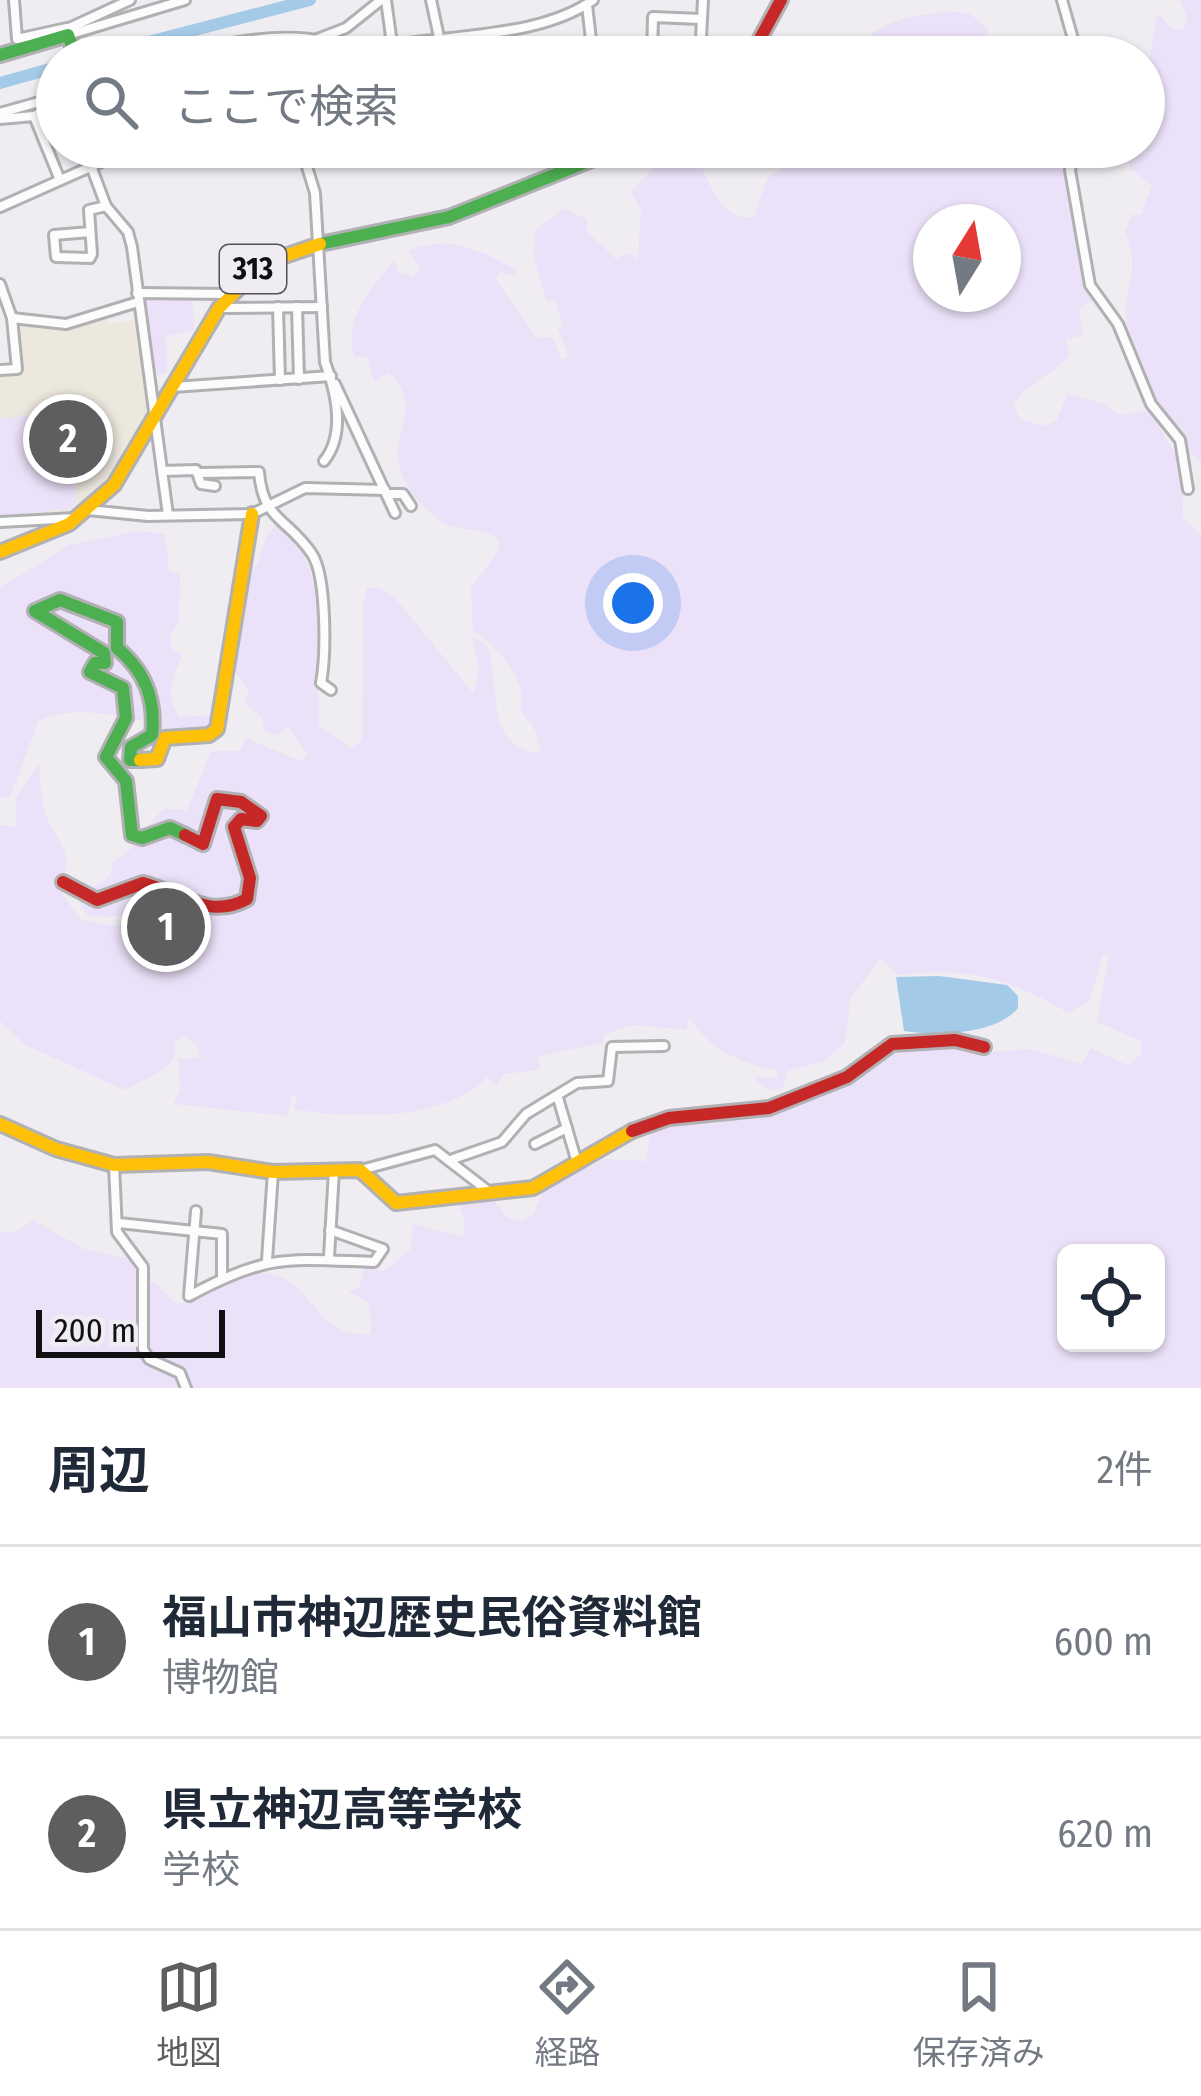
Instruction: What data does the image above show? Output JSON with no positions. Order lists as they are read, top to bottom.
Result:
{
  "streets": {
    "main road": ["313"]
  },
  "scale_bar": "200 m",
  "north": "top",
  "page": {
    "search": "ここで検索",
    "pins": ["2", "1"],
    "scale": "200 m",
    "heading": ["周辺", "2件"],
    "list": [
      {
        "mark": "1",
        "name": "福山市神辺歴史民俗資料館",
        "note": "博物館",
        "value": "600 m"
      },
      {
        "mark": "2",
        "name": "県立神辺高等学校",
        "note": "学校",
        "value": "620 m"
      }
    ],
    "nav": ["地図", "経路", "保存済み"]
  }
}
